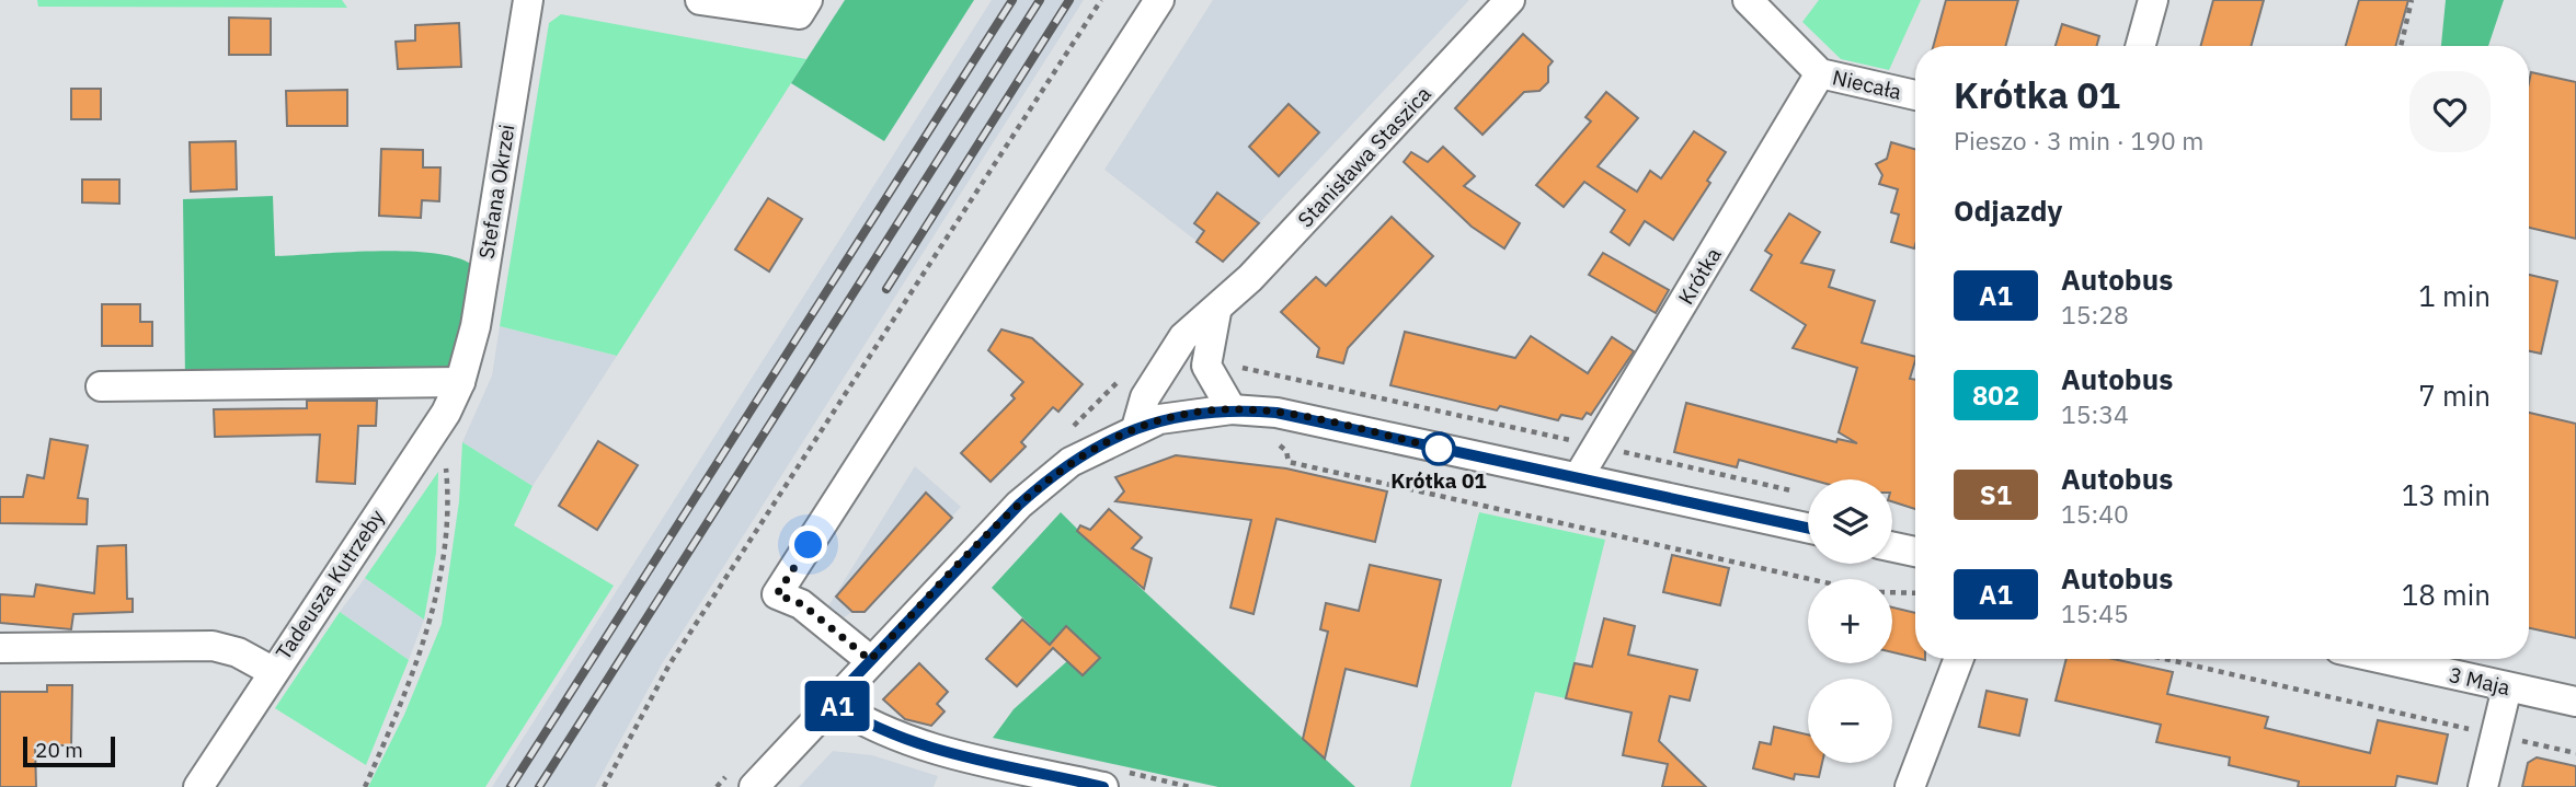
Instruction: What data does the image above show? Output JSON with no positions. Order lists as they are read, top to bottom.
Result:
{
  "streets": {
    "street": [
      "Niecała",
      "Stanisława Staszica",
      "Stefana Okrzei",
      "Krótka",
      "Tadeusza Kutrzeby",
      "3 Maja"
    ]
  },
  "crossings": [
    ["Niecała", "Krótka"],
    ["Stefana Okrzei", "Tadeusza Kutrzeby"]
  ],
  "places": ["Krótka 01"],
  "lines": ["bus line A1"],
  "scale_bar": "20 m",
  "page": {
    "on_map": "A1",
    "heading": [
      ["Krótka 01", "Pieszo · 3 min · 190 m"],
      "Odjazdy"
    ],
    "list": [
      {
        "mark": "A1",
        "name": "Autobus",
        "note": "15:28",
        "value": "1 min"
      },
      {
        "mark": "802",
        "name": "Autobus",
        "note": "15:34",
        "value": "7 min"
      },
      {
        "mark": "S1",
        "name": "Autobus",
        "note": "15:40",
        "value": "13 min"
      },
      {
        "mark": "A1",
        "name": "Autobus",
        "note": "15:45",
        "value": "18 min"
      }
    ],
    "map_buttons": ["+", "−"],
    "scale": "20 m"
  }
}
